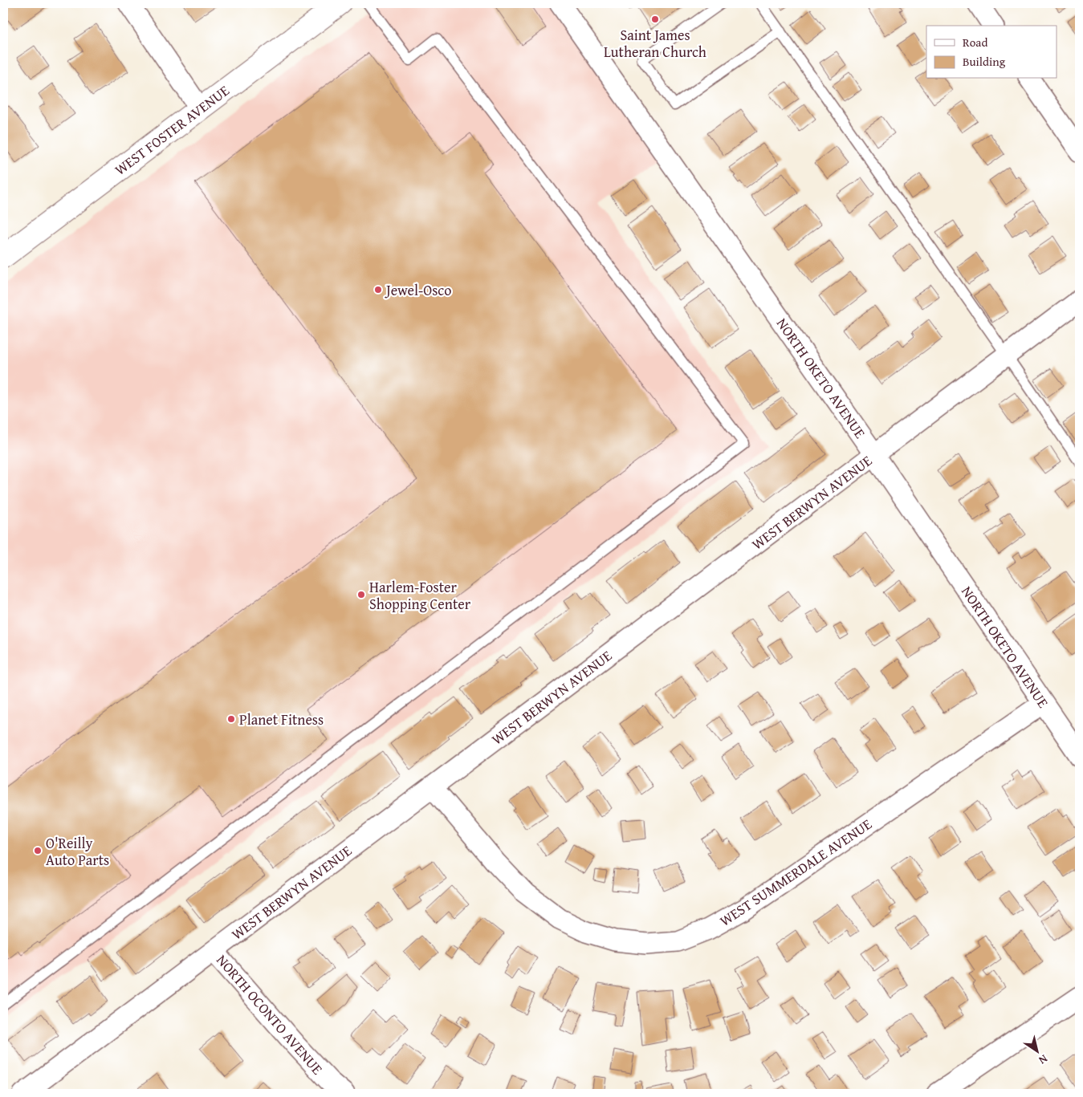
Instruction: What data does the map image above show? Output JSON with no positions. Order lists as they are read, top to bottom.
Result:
{
  "streets": {
    "street": [
      "WEST FOSTER AVENUE",
      "NORTH OKETO AVENUE",
      "WEST BERWYN AVENUE",
      "WEST SUMMERDALE AVENUE",
      "NORTH OCONTO AVENUE"
    ]
  },
  "crossings": [
    ["NORTH OKETO AVENUE", "WEST BERWYN AVENUE"],
    ["NORTH OKETO AVENUE", "WEST SUMMERDALE AVENUE"],
    ["WEST BERWYN AVENUE", "WEST SUMMERDALE AVENUE"],
    ["WEST BERWYN AVENUE", "NORTH OCONTO AVENUE"]
  ],
  "places": [
    "Saint James Lutheran Church",
    "Jewel-Osco",
    "Harlem-Foster Shopping Center",
    "Planet Fitness",
    "O'Reilly Auto Parts"
  ],
  "legend": ["Road", "Building"],
  "north": "bottom right"
}
